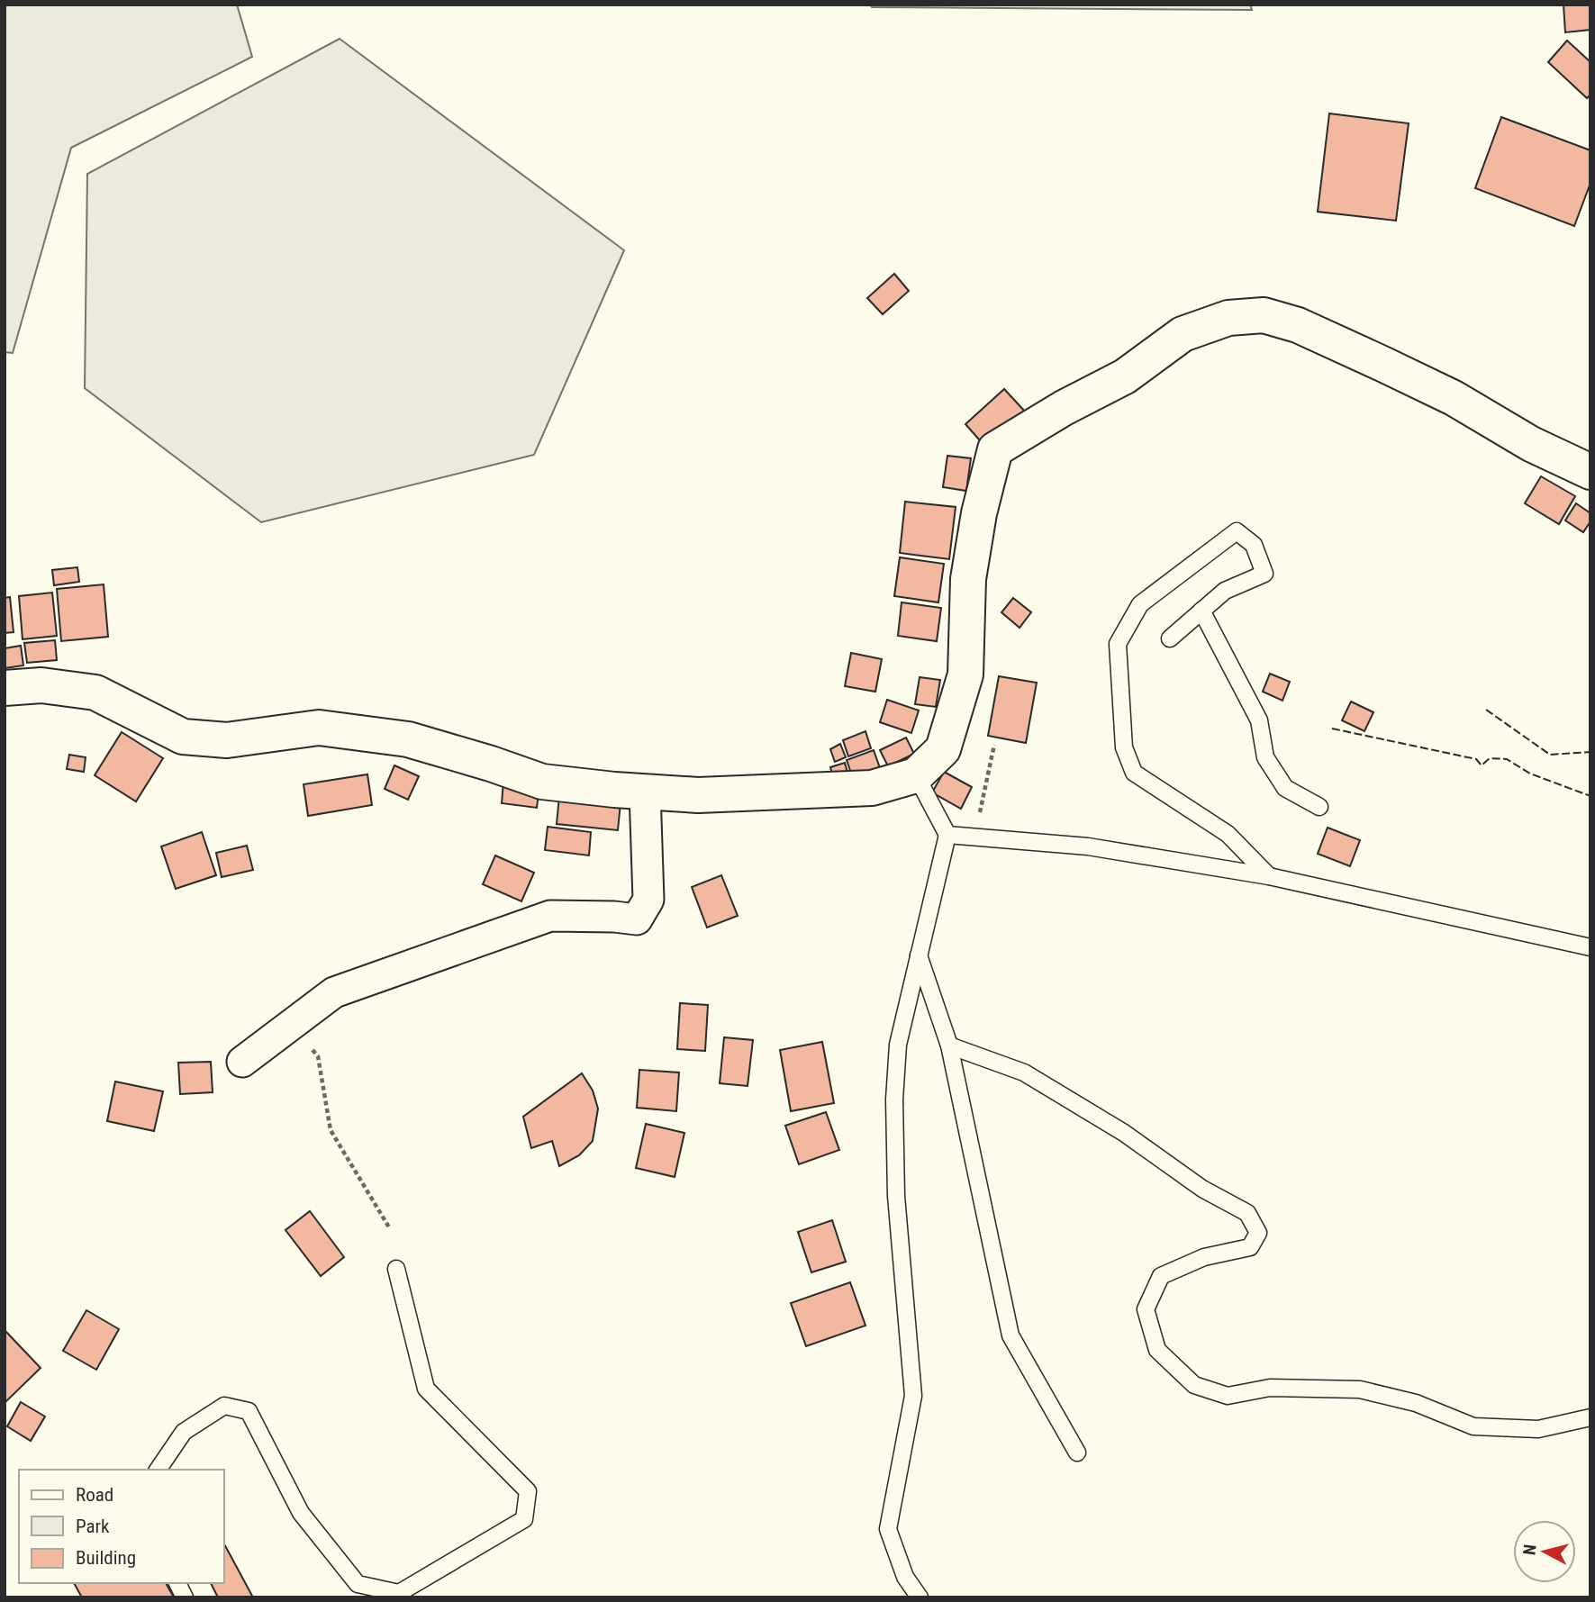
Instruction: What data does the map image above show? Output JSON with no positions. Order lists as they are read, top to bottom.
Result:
{
  "legend": ["Road", "Park", "Building"],
  "north": "left"
}
